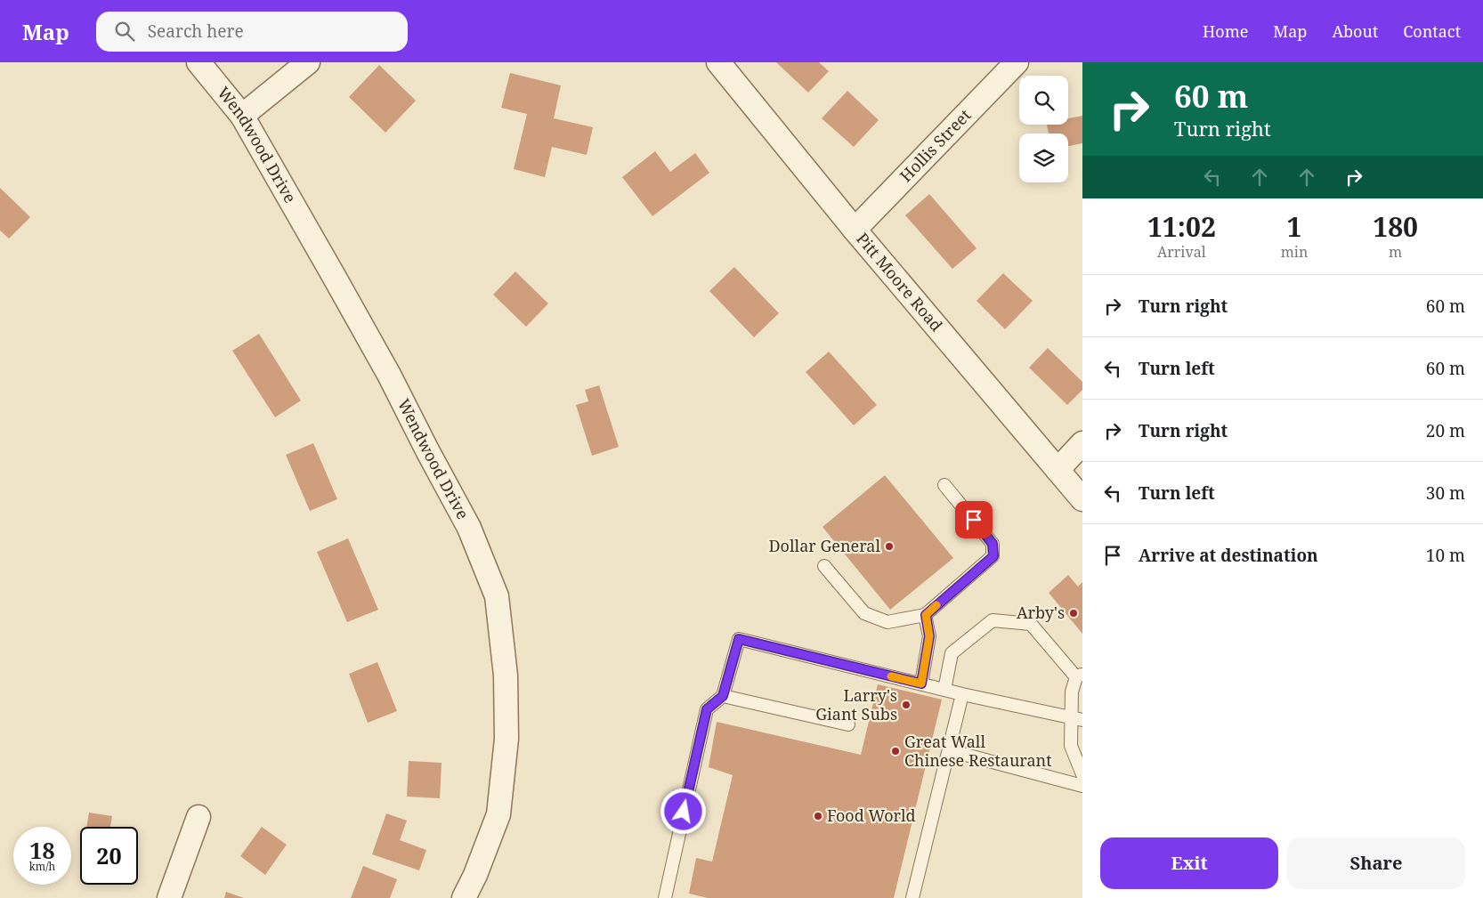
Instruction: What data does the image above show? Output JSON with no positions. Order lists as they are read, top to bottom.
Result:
{
  "streets": {
    "street": ["Wendwood Drive", "Hollis Street", "Pitt Moore Road"]
  },
  "crossings": [
    ["Hollis Street", "Pitt Moore Road"]
  ],
  "places": [
    "Dollar General",
    "Arby's",
    "Larry's Giant Subs",
    "Great Wall Chinese Restaurant",
    "Food World"
  ],
  "page": {
    "header": "Map",
    "search": "Search here",
    "nav": [
      "Home",
      "Map",
      "About",
      "Contact"
    ],
    "turn": ["60 m", "Turn right"],
    "eta": [
      "11:02",
      "Arrival",
      "1",
      "min",
      "180",
      "m"
    ],
    "list": [
      {
        "name": "Turn right",
        "value": "60 m"
      },
      {
        "name": "Turn left",
        "value": "60 m"
      },
      {
        "name": "Turn right",
        "value": "20 m"
      },
      {
        "name": "Turn left",
        "value": "30 m"
      },
      {
        "name": "Arrive at destination",
        "value": "10 m"
      }
    ],
    "speed": "18 km/h",
    "limit": "20",
    "buttons": ["Exit", "Share"]
  }
}
